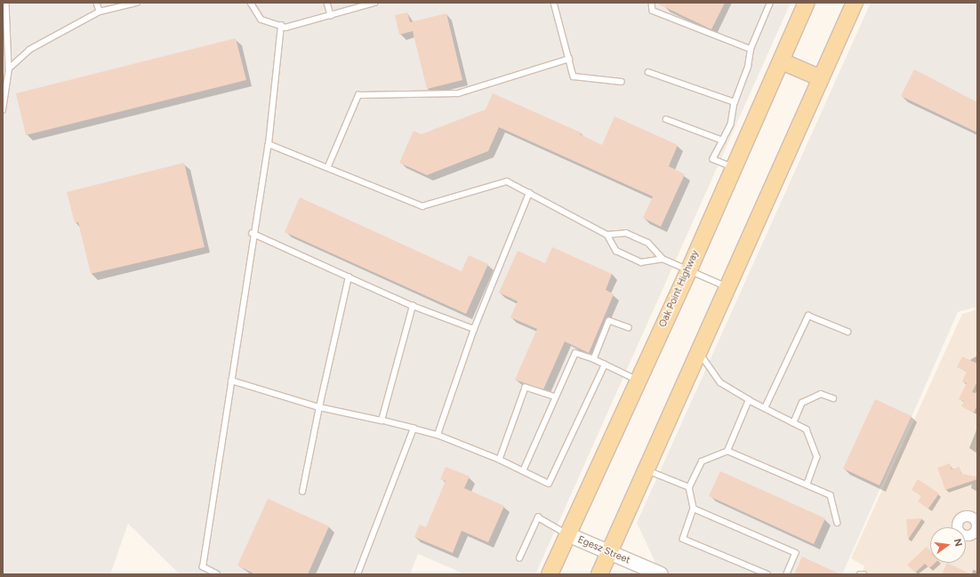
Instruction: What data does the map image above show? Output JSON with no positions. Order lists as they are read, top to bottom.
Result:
{
  "streets": {
    "main road": ["Oak Point Highway"],
    "street": ["Egesz Street"]
  },
  "crossings": [
    ["Oak Point Highway", "Egesz Street"]
  ],
  "north": "right"
}
